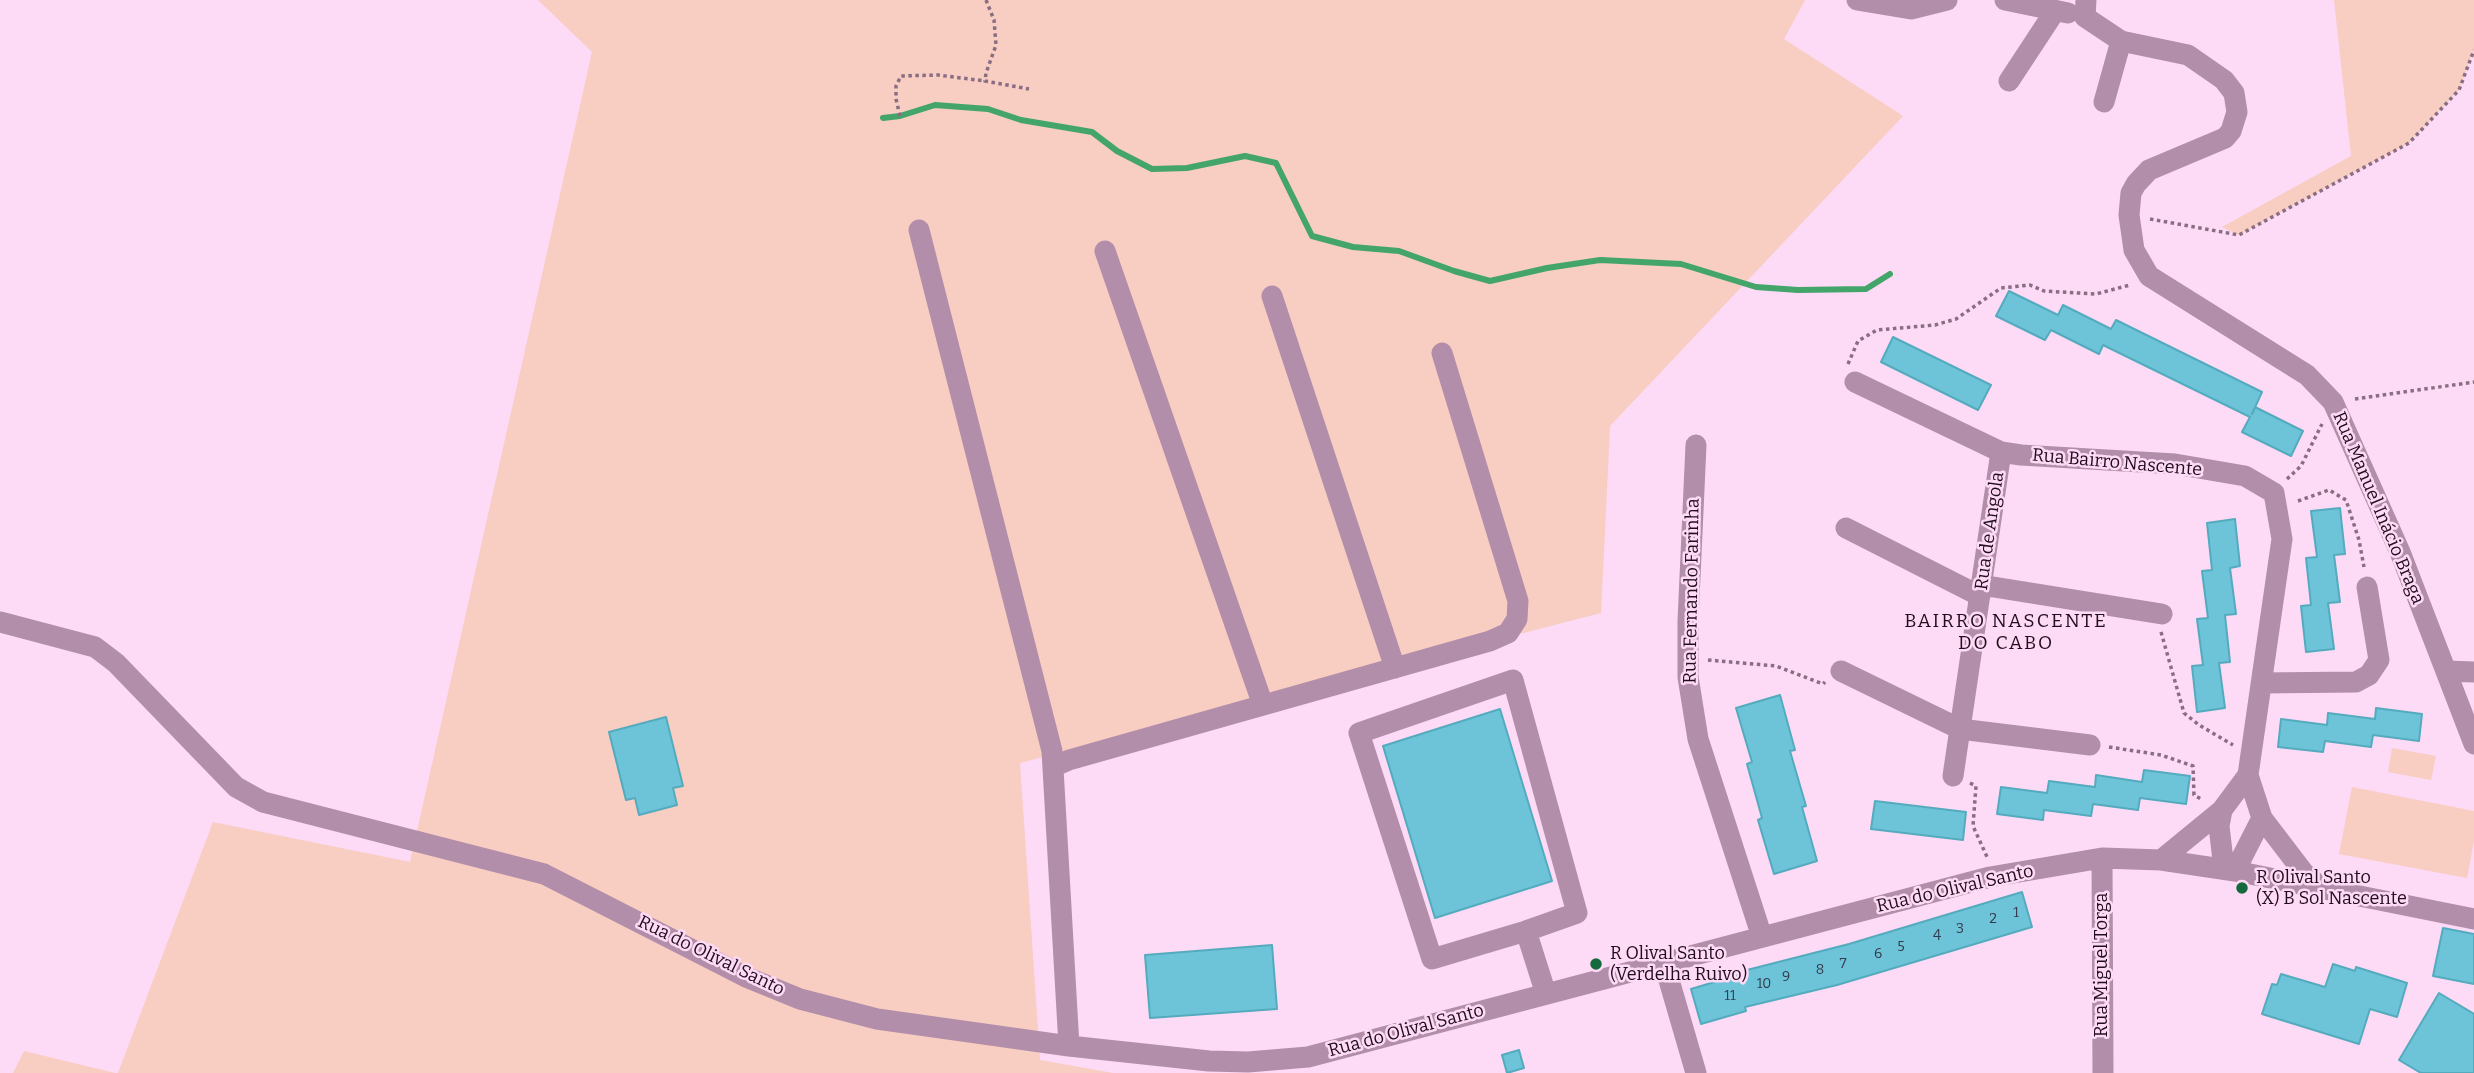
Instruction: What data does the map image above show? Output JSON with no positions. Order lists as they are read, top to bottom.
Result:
{
  "streets": {
    "street": [
      "Rua Bairro Nascente",
      "Rua Manuel Inácio Braga",
      "Rua de Angola",
      "Rua Fernando Farinha",
      "Rua do Olival Santo",
      "Rua Miguel Torga"
    ]
  },
  "crossings": [
    ["Rua Bairro Nascente", "Rua de Angola"],
    ["Rua Fernando Farinha", "Rua do Olival Santo"],
    ["Rua do Olival Santo", "Rua Miguel Torga"]
  ],
  "districts": ["BAIRRO NASCENTE DO CABO"],
  "places": ["R Olival Santo (X) B Sol Nascente", "R Olival Santo (Verdelha Ruivo)"],
  "house_numbers": [
    "1",
    "2",
    "3",
    "4",
    "5",
    "6",
    "7",
    "8",
    "9",
    "10",
    "11"
  ]
}
